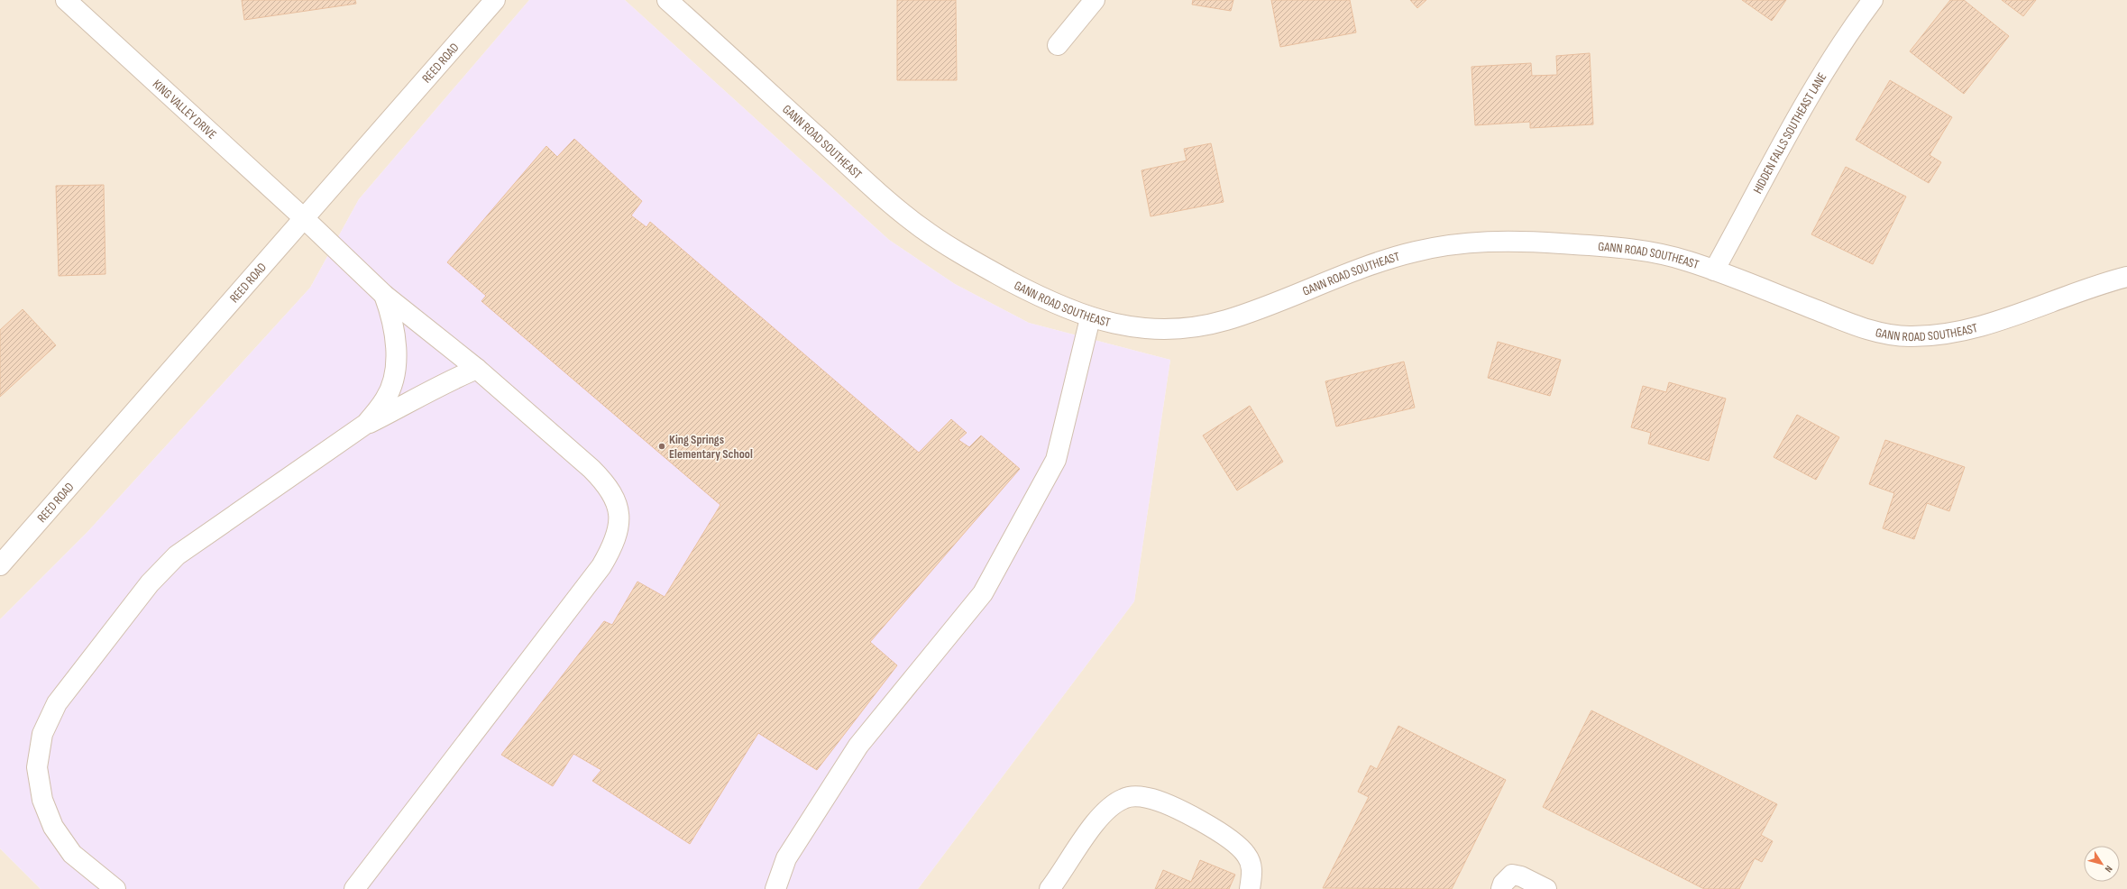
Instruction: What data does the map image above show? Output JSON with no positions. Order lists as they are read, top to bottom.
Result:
{
  "streets": {
    "street": [
      "REED ROAD",
      "KING VALLEY DRIVE",
      "HIDDEN FALLS SOUTHEAST LANE",
      "GANN ROAD SOUTHEAST"
    ]
  },
  "crossings": [
    ["REED ROAD", "KING VALLEY DRIVE"],
    ["HIDDEN FALLS SOUTHEAST LANE", "GANN ROAD SOUTHEAST"]
  ],
  "places": ["King Springs Elementary School"],
  "north": "bottom right"
}
